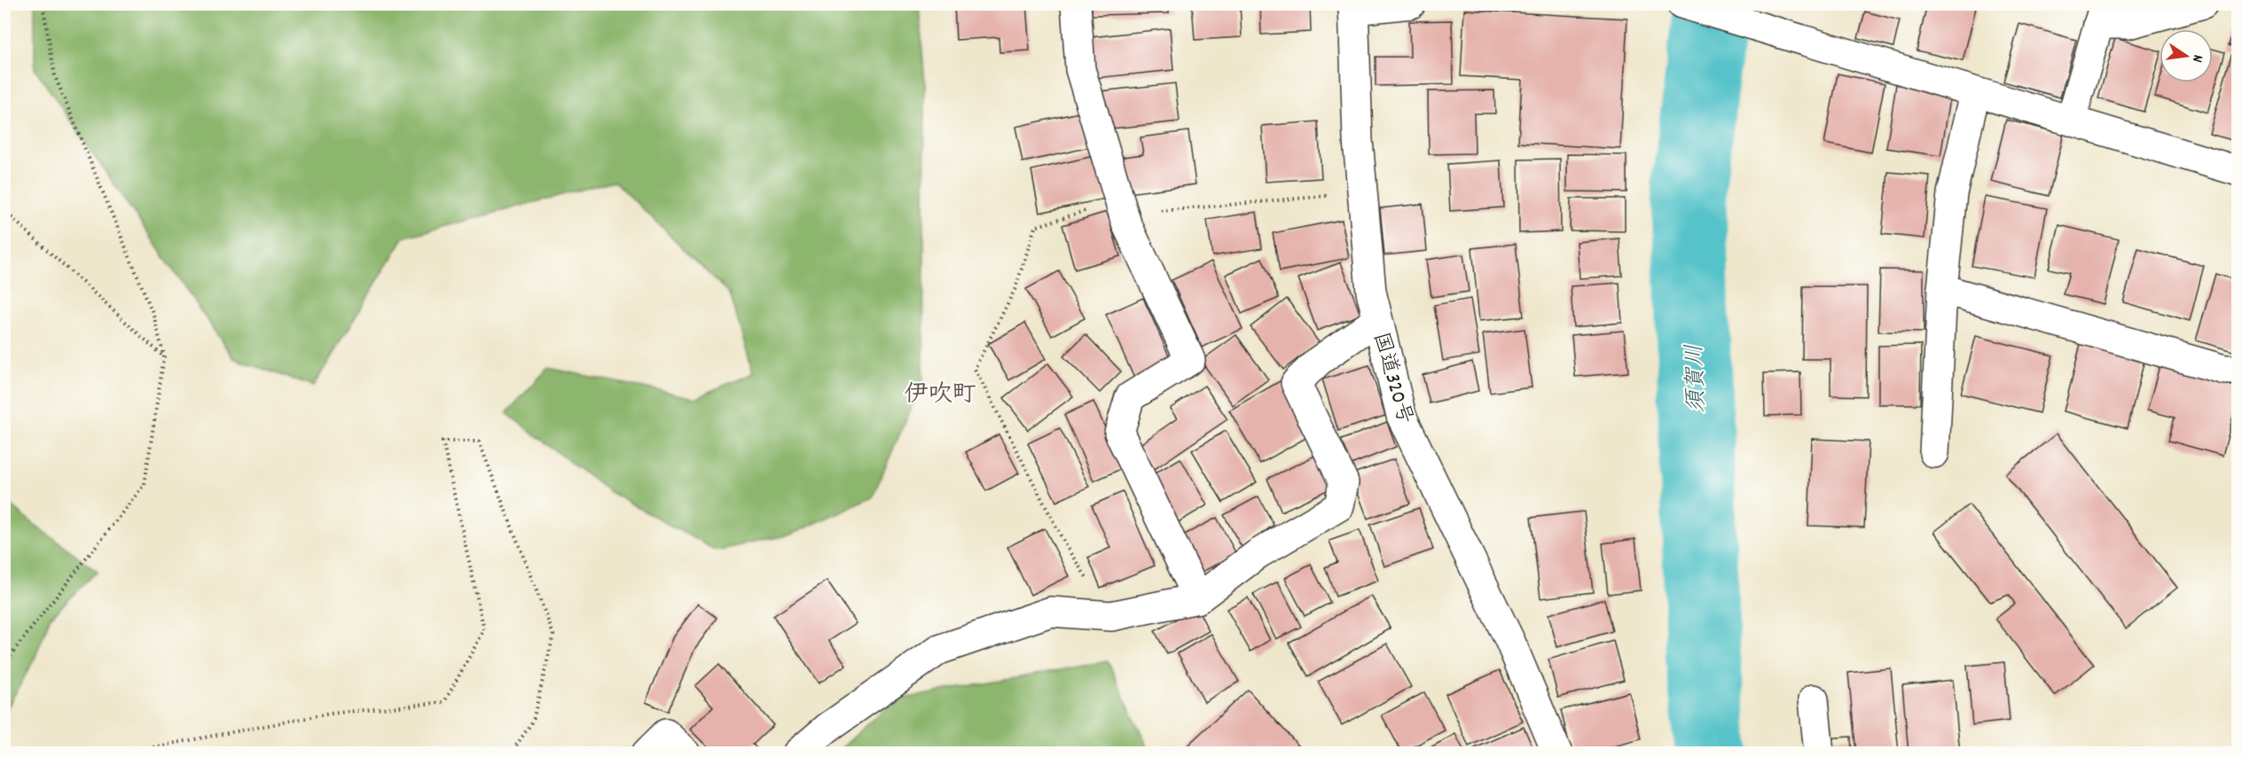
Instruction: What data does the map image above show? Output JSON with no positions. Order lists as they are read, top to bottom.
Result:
{
  "streets": {
    "street": ["国道320号"]
  },
  "districts": ["伊吹町"],
  "water": ["須賀川"],
  "north": "right"
}
